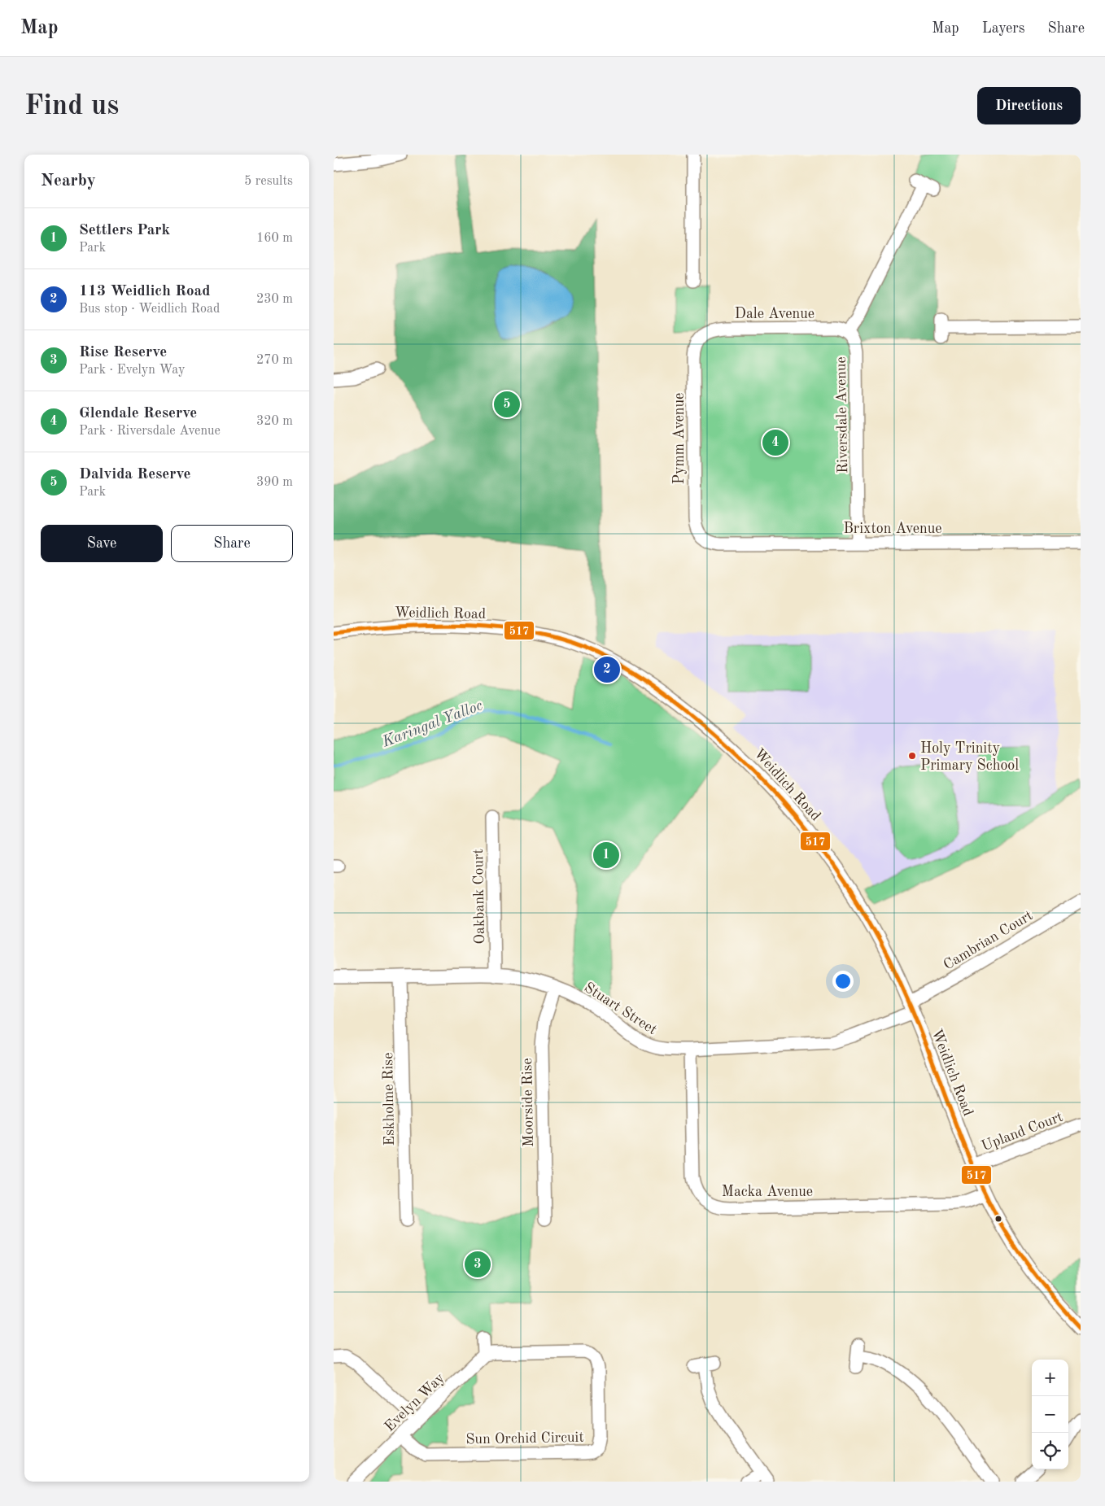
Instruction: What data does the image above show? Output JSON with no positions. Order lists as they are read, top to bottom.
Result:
{
  "streets": {
    "street": [
      "Dale Avenue",
      "Riversdale Avenue",
      "Pymm Avenue",
      "Brixton Avenue",
      "Weidlich Road",
      "Oakbank Court",
      "Cambrian Court",
      "Stuart Street",
      "Eskholme Rise",
      "Moorside Rise",
      "Upland Court",
      "Macka Avenue",
      "Evelyn Way",
      "Sun Orchid Circuit"
    ]
  },
  "crossings": [
    ["Dale Avenue", "Riversdale Avenue"],
    ["Dale Avenue", "Pymm Avenue"],
    ["Riversdale Avenue", "Brixton Avenue"],
    ["Pymm Avenue", "Brixton Avenue"],
    ["Weidlich Road", "Cambrian Court"],
    ["Weidlich Road", "Stuart Street"],
    ["Weidlich Road", "Upland Court"],
    ["Weidlich Road", "Macka Avenue"],
    ["Oakbank Court", "Stuart Street"],
    ["Cambrian Court", "Stuart Street"],
    ["Stuart Street", "Eskholme Rise"],
    ["Stuart Street", "Moorside Rise"],
    ["Stuart Street", "Macka Avenue"],
    ["Evelyn Way", "Sun Orchid Circuit"]
  ],
  "water": ["Karingal Yalloc"],
  "places": ["Holy Trinity Primary School"],
  "lines": ["transit line 517"],
  "page": {
    "header": "Map",
    "nav": ["Map", "Layers", "Share"],
    "buttons": [
      "Directions",
      ["Save", "Share"]
    ],
    "title": "Find us",
    "heading": ["Nearby", "5 results"],
    "list": [
      {
        "mark": "1",
        "name": "Settlers Park",
        "note": "Park",
        "value": "160 m"
      },
      {
        "mark": "2",
        "name": "113 Weidlich Road",
        "note": "Bus stop · Weidlich Road",
        "value": "230 m"
      },
      {
        "mark": "3",
        "name": "Rise Reserve",
        "note": "Park · Evelyn Way",
        "value": "270 m"
      },
      {
        "mark": "4",
        "name": "Glendale Reserve",
        "note": "Park · Riversdale Avenue",
        "value": "320 m"
      },
      {
        "mark": "5",
        "name": "Dalvida Reserve",
        "note": "Park",
        "value": "390 m"
      }
    ],
    "pins": [
      "5",
      "4",
      "2",
      "1",
      "3"
    ],
    "map_buttons": ["+", "−"]
  }
}
